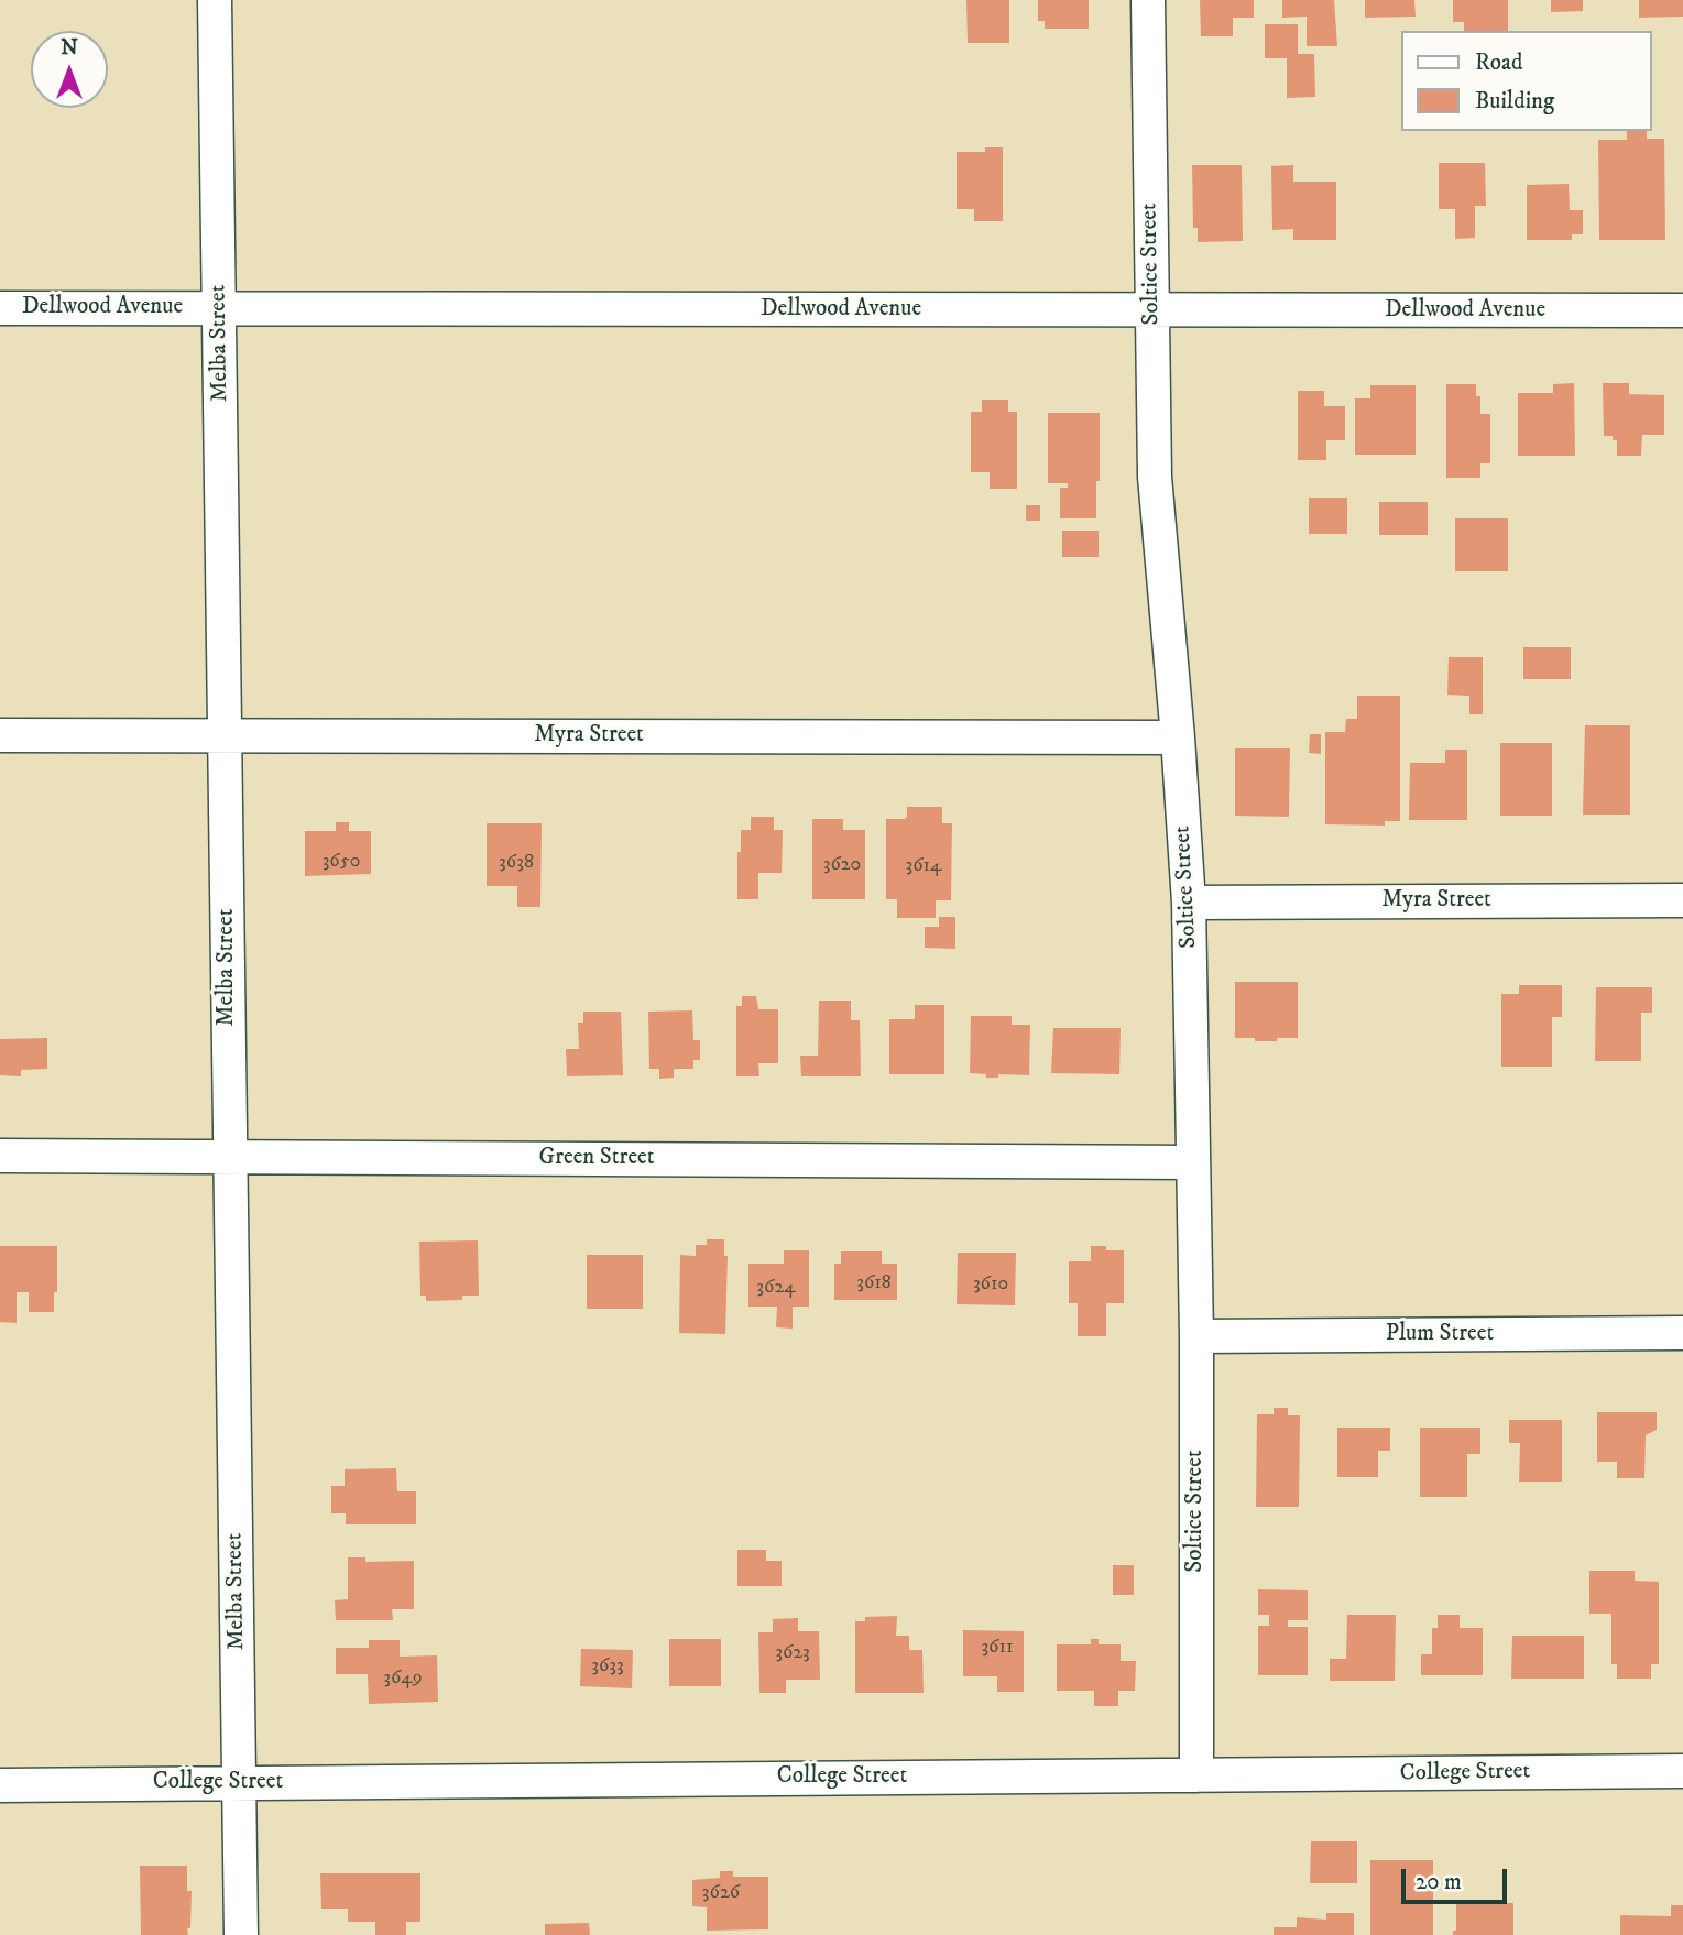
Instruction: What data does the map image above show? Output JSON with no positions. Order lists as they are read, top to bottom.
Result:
{
  "streets": {
    "street": [
      "Soltice Street",
      "Dellwood Avenue",
      "Melba Street",
      "Myra Street",
      "Green Street",
      "Plum Street",
      "College Street"
    ]
  },
  "crossings": [
    ["Soltice Street", "Dellwood Avenue"],
    ["Soltice Street", "Myra Street"],
    ["Soltice Street", "Green Street"],
    ["Soltice Street", "Plum Street"],
    ["Soltice Street", "College Street"],
    ["Dellwood Avenue", "Melba Street"],
    ["Melba Street", "Myra Street"],
    ["Melba Street", "Green Street"],
    ["Melba Street", "College Street"]
  ],
  "house_numbers": [
    "3650",
    "3638",
    "3620",
    "3614",
    "3618",
    "3610",
    "3624",
    "3611",
    "3623",
    "3633",
    "3649",
    "3626"
  ],
  "legend": ["Road", "Building"],
  "scale_bar": "20 m",
  "north": "top"
}
